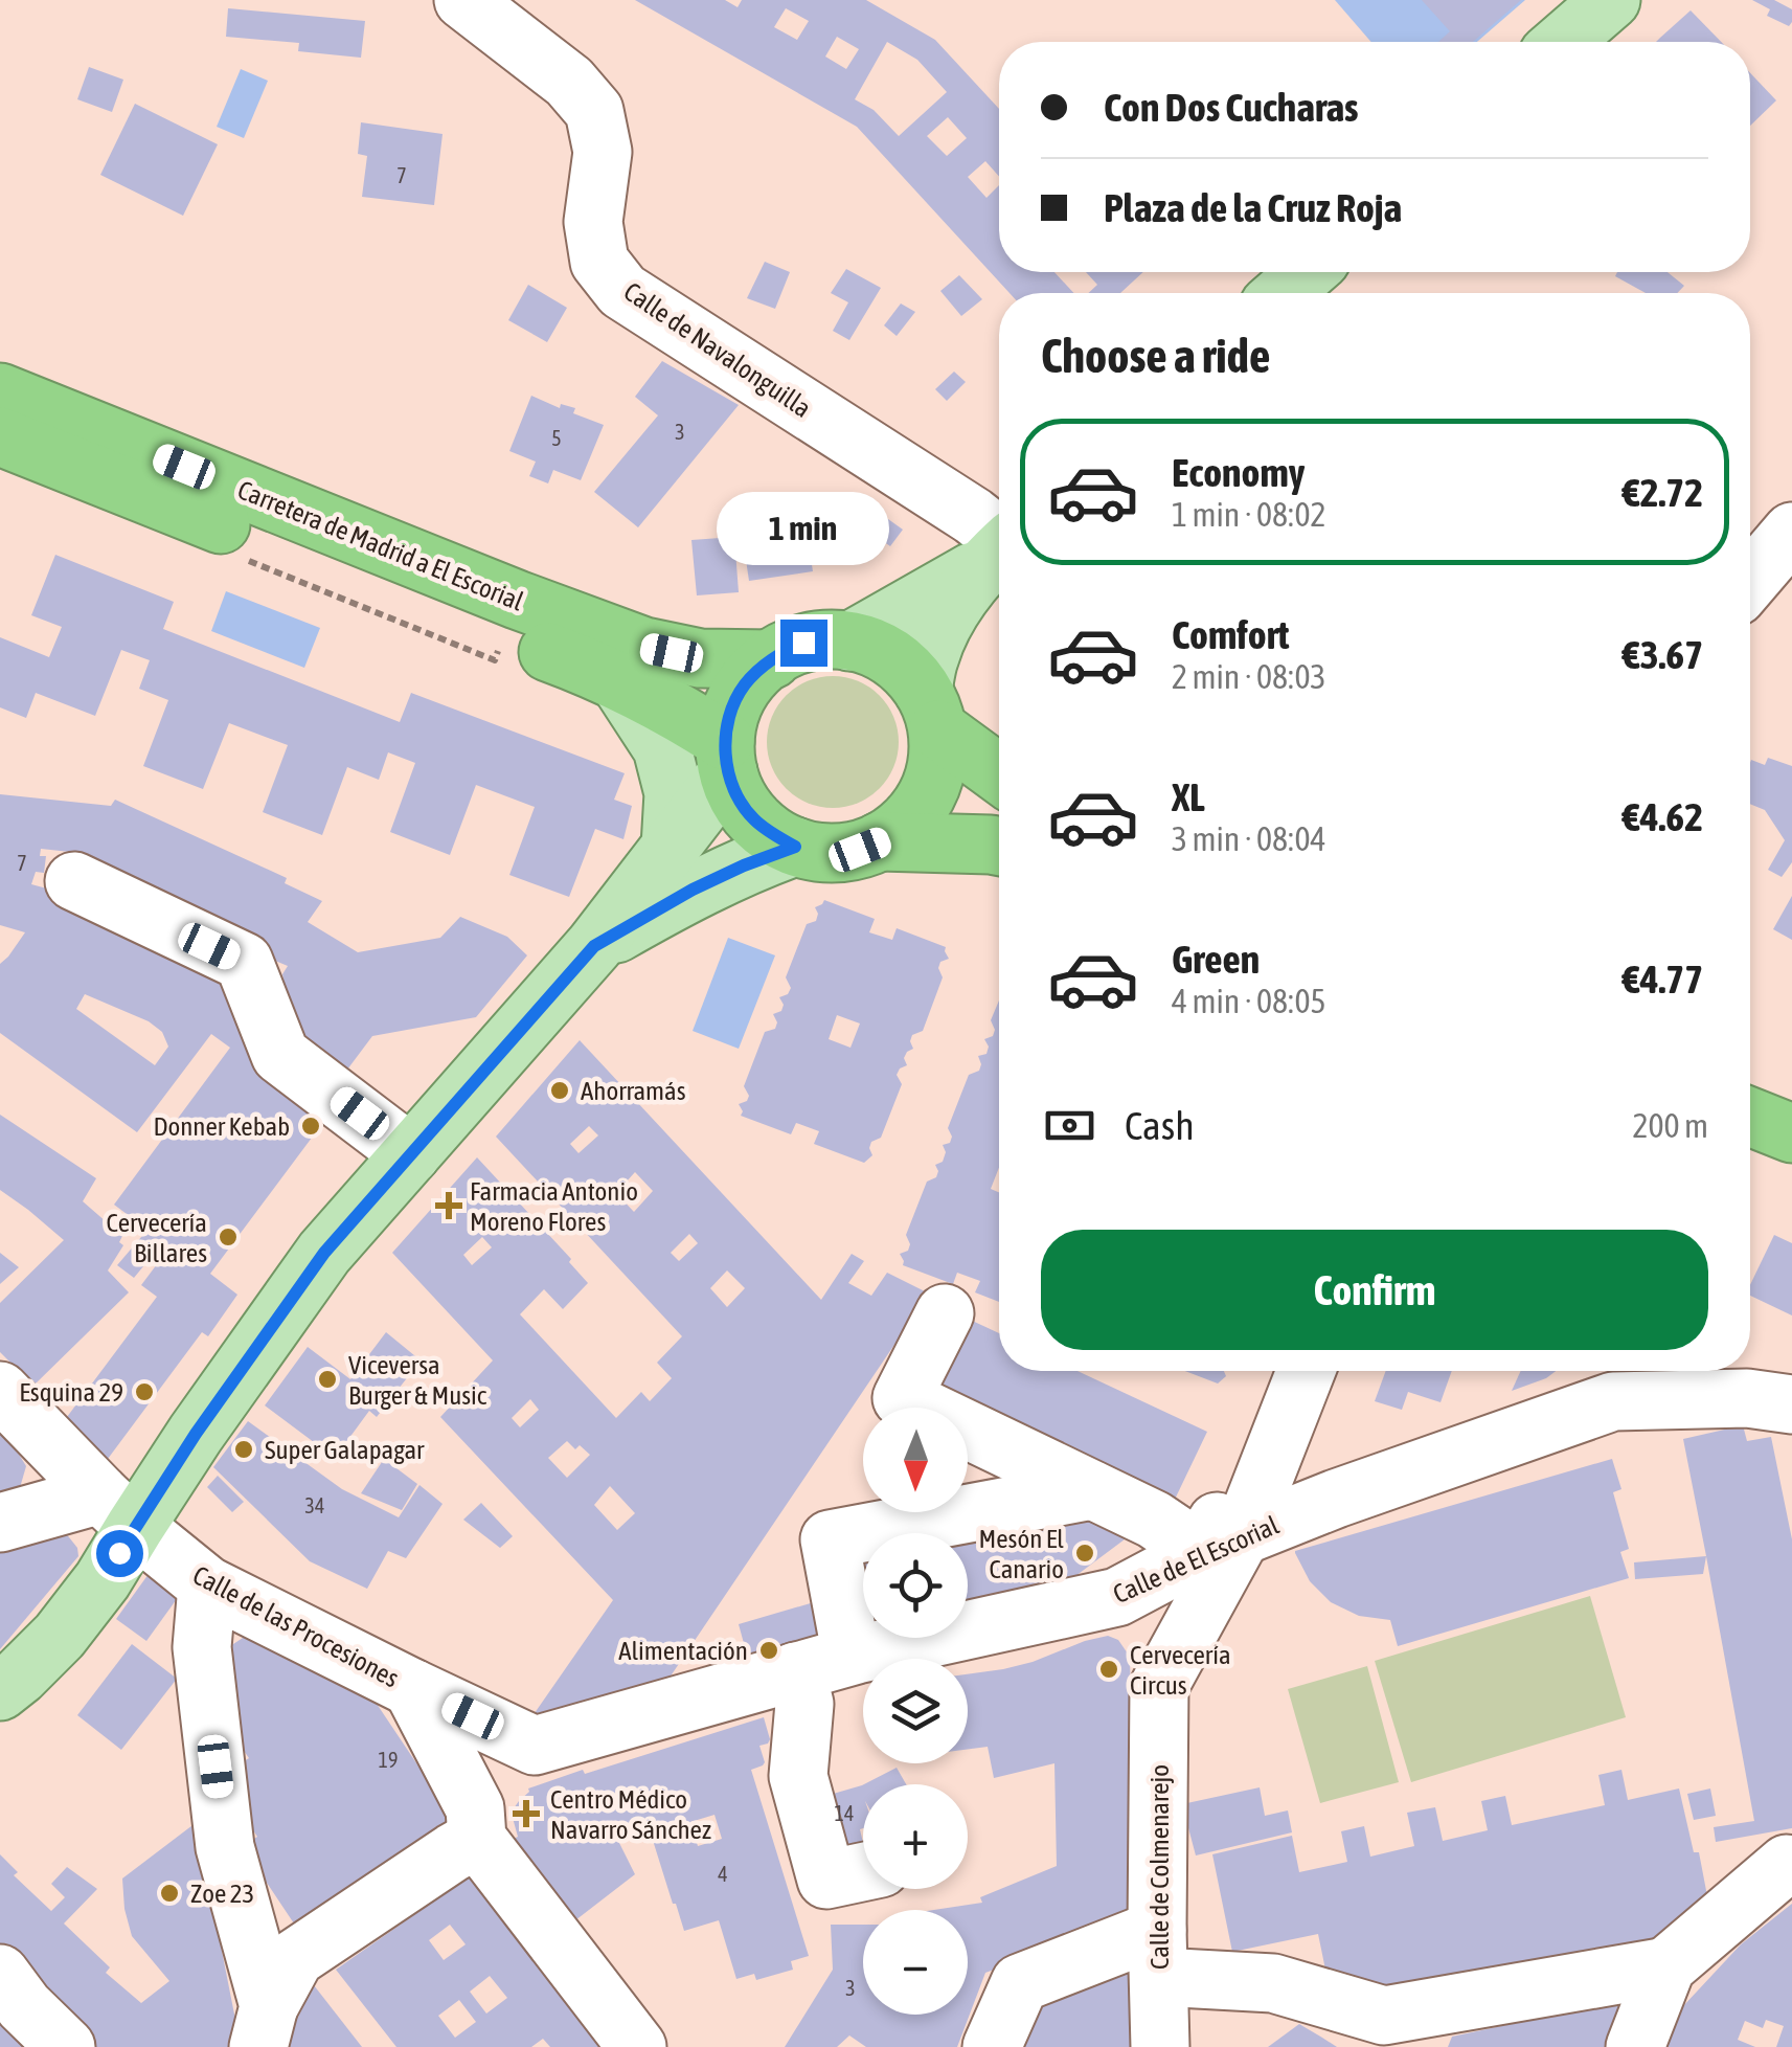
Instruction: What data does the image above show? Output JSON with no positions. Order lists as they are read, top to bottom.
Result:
{
  "streets": {
    "highway": ["Carretera de Madrid a El Escorial"],
    "street": [
      "Calle de Navalonguilla",
      "Calle de El Escorial",
      "Calle de las Procesiones",
      "Calle de Colmenarejo"
    ]
  },
  "crossings": [
    ["Calle de El Escorial", "Calle de las Procesiones"],
    ["Calle de El Escorial", "Calle de Colmenarejo"]
  ],
  "places": {
    "other": [
      "Ahorramás",
      "Donner Kebab",
      "Cervecería Billares",
      "Viceversa Burger & Music",
      "Esquina 29",
      "Super Galapagar",
      "Mesón El Canario",
      "Alimentación",
      "Cervecería Circus",
      "Zoe 23"
    ],
    "health": ["Farmacia Antonio Moreno Flores", "Centro Médico Navarro Sánchez"]
  },
  "house_numbers": [
    "7",
    "3",
    "5",
    "7",
    "34",
    "19",
    "14",
    "4",
    "3"
  ],
  "north": "bottom",
  "page": {
    "banner": ["Con Dos Cucharas", "Plaza de la Cruz Roja"],
    "heading": "Choose a ride",
    "list": [
      {
        "name": "Economy",
        "note": "1 min · 08:02",
        "value": "€2.72"
      },
      {
        "name": "Comfort",
        "note": "2 min · 08:03",
        "value": "€3.67"
      },
      {
        "name": "XL",
        "note": "3 min · 08:04",
        "value": "€4.62"
      },
      {
        "name": "Green",
        "note": "4 min · 08:05",
        "value": "€4.77"
      }
    ],
    "bubble": "1 min",
    "pay": ["Cash", "200 m"],
    "buttons": "Confirm",
    "map_buttons": ["+", "−"]
  }
}
